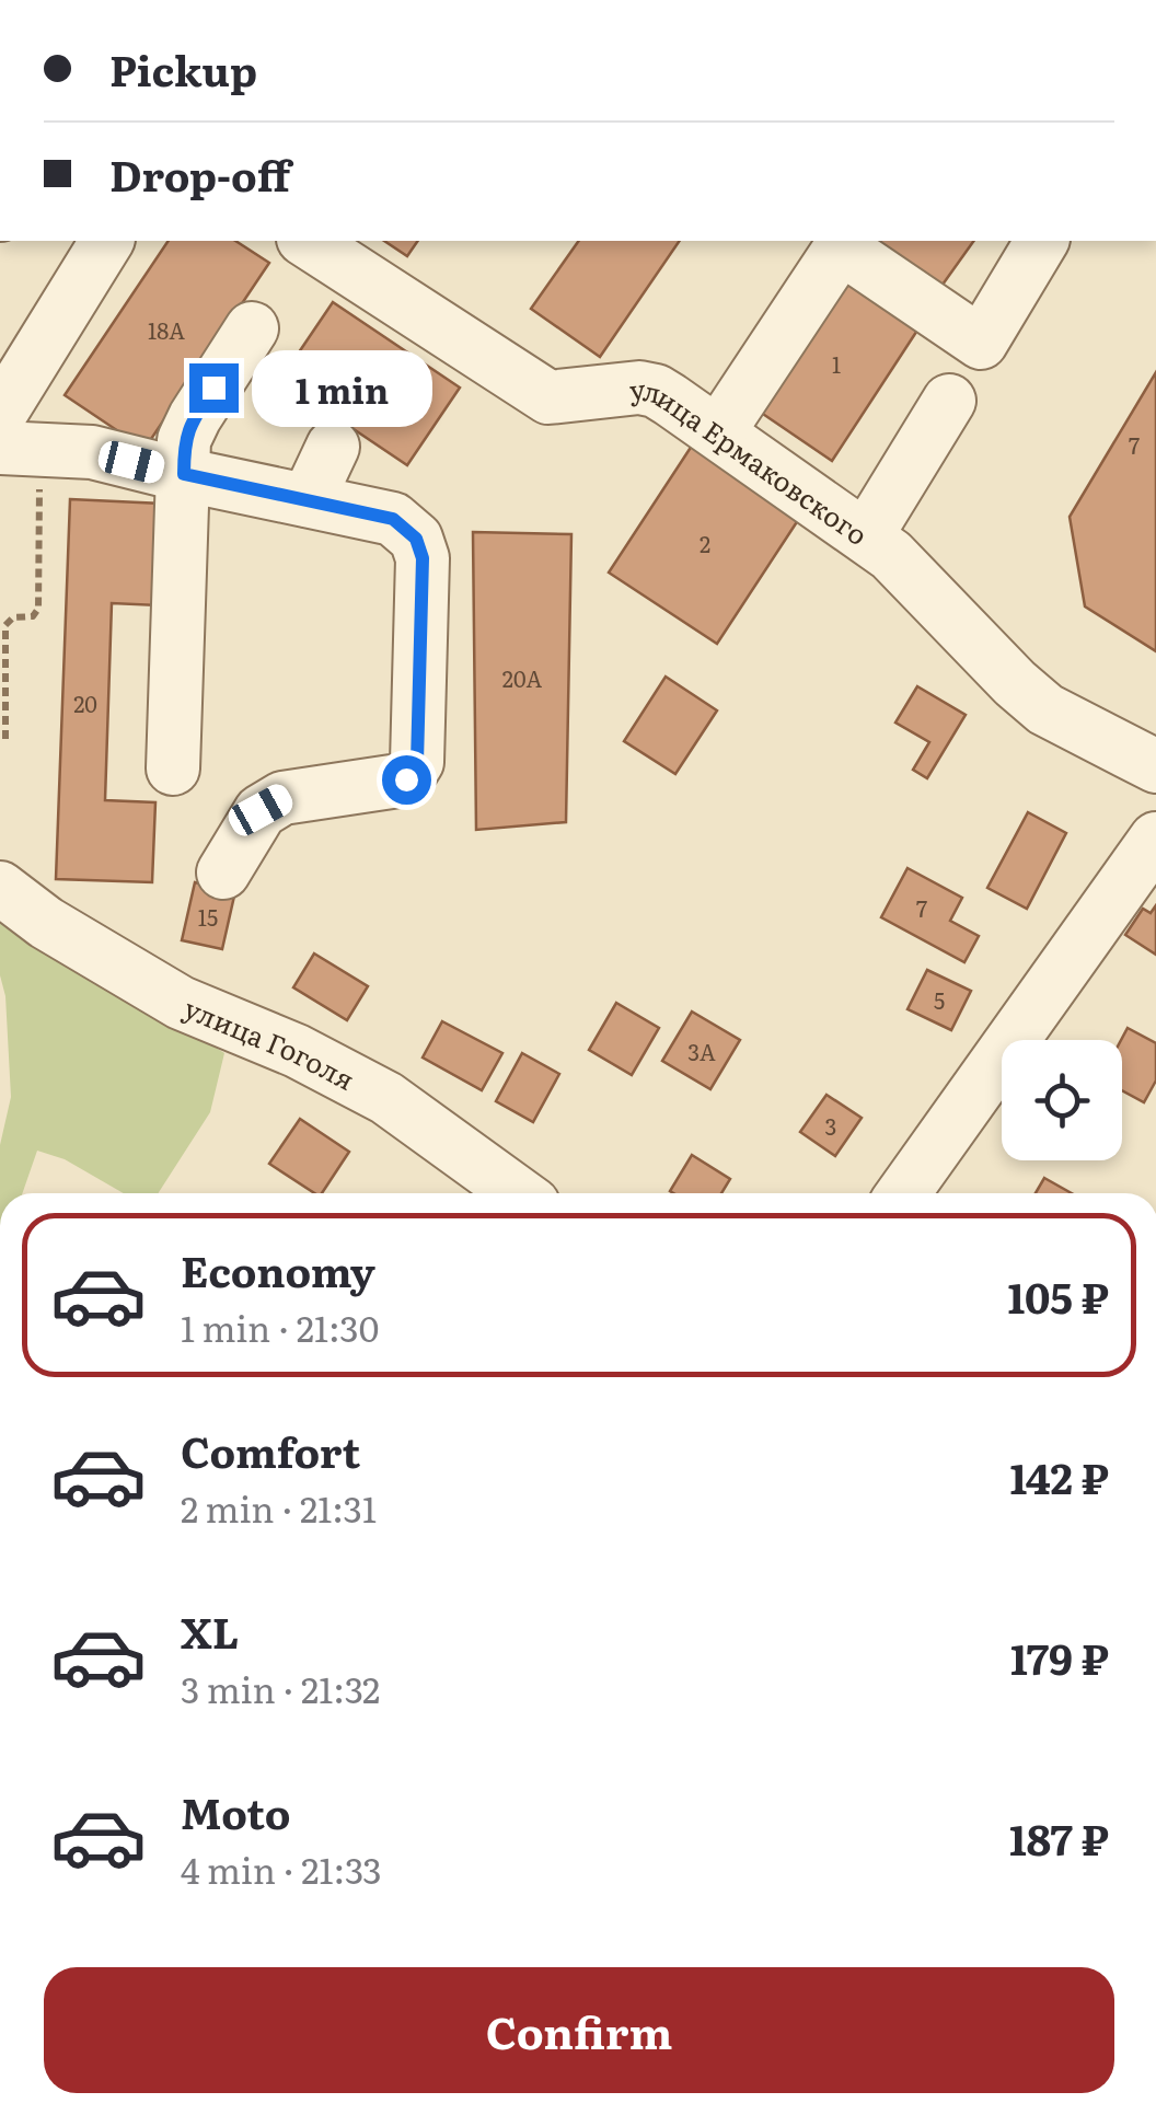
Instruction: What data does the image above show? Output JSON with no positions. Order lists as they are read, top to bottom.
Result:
{
  "streets": {
    "street": ["улица Ермаковского", "улица Гоголя"]
  },
  "house_numbers": [
    "18А",
    "1",
    "7",
    "2",
    "20А",
    "20",
    "7",
    "15",
    "5",
    "3А",
    "3"
  ],
  "page": {
    "banner": ["Pickup", "Drop-off"],
    "bubble": "1 min",
    "list": [
      {
        "name": "Economy",
        "note": "1 min · 21:30",
        "value": "105 ₽"
      },
      {
        "name": "Comfort",
        "note": "2 min · 21:31",
        "value": "142 ₽"
      },
      {
        "name": "XL",
        "note": "3 min · 21:32",
        "value": "179 ₽"
      },
      {
        "name": "Moto",
        "note": "4 min · 21:33",
        "value": "187 ₽"
      }
    ],
    "buttons": "Confirm"
  }
}
